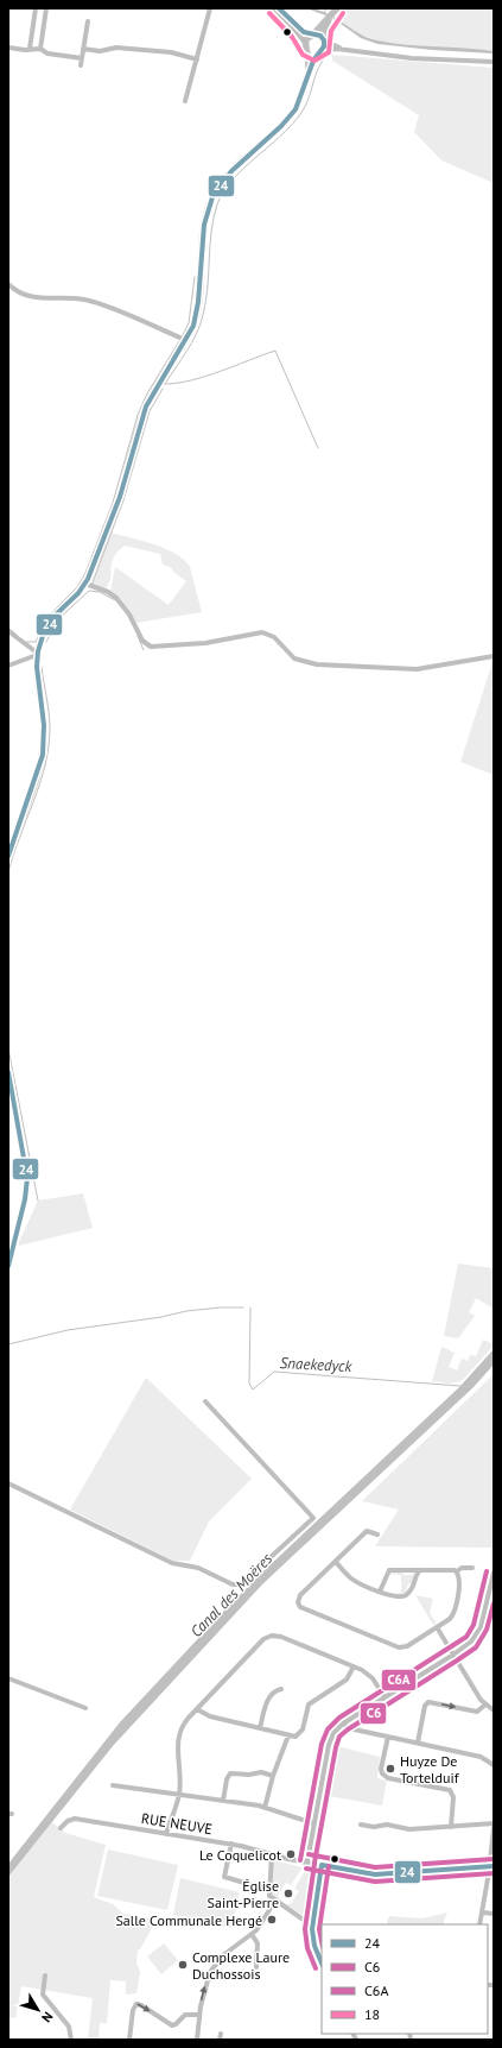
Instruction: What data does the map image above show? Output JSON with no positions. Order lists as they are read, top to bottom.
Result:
{
  "streets": {
    "street": ["RUE NEUVE"]
  },
  "water": ["Snaekedyck", "Canal des Moëres"],
  "places": [
    "Huyze De Tortelduif",
    "Le Coquelicot",
    "Église Saint-Pierre",
    "Salle Communale Hergé",
    "Complexe Laure Duchossois"
  ],
  "lines": [
    "transit line 24",
    "transit line 18",
    "transit line C6A",
    "transit line C6"
  ],
  "legend": [
    "24",
    "C6",
    "C6A",
    "18"
  ],
  "north": "bottom right"
}
